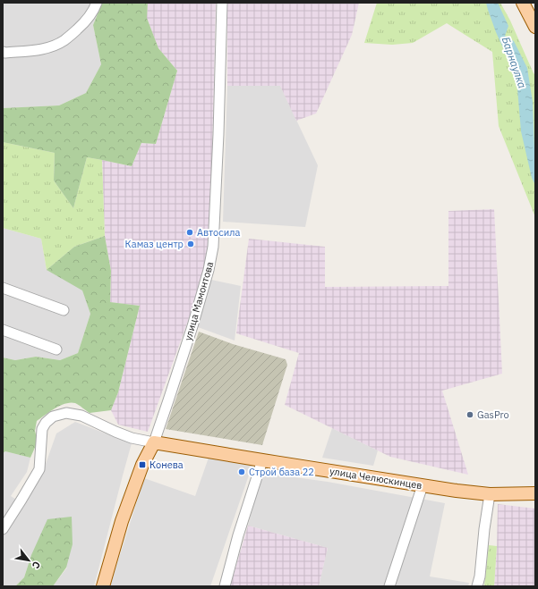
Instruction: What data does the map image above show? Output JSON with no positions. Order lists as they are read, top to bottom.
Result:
{
  "streets": {
    "main road": ["улица Мамонтова", "улица Челюскинцев"]
  },
  "crossings": [
    ["улица Мамонтова", "улица Челюскинцев"]
  ],
  "water": ["Барнаулка"],
  "places": {
    "other": [
      "Автосила",
      "Камаз центр",
      "GasPro",
      "Строй база 22"
    ],
    "transit": ["Конева"]
  },
  "north": "bottom right"
}
